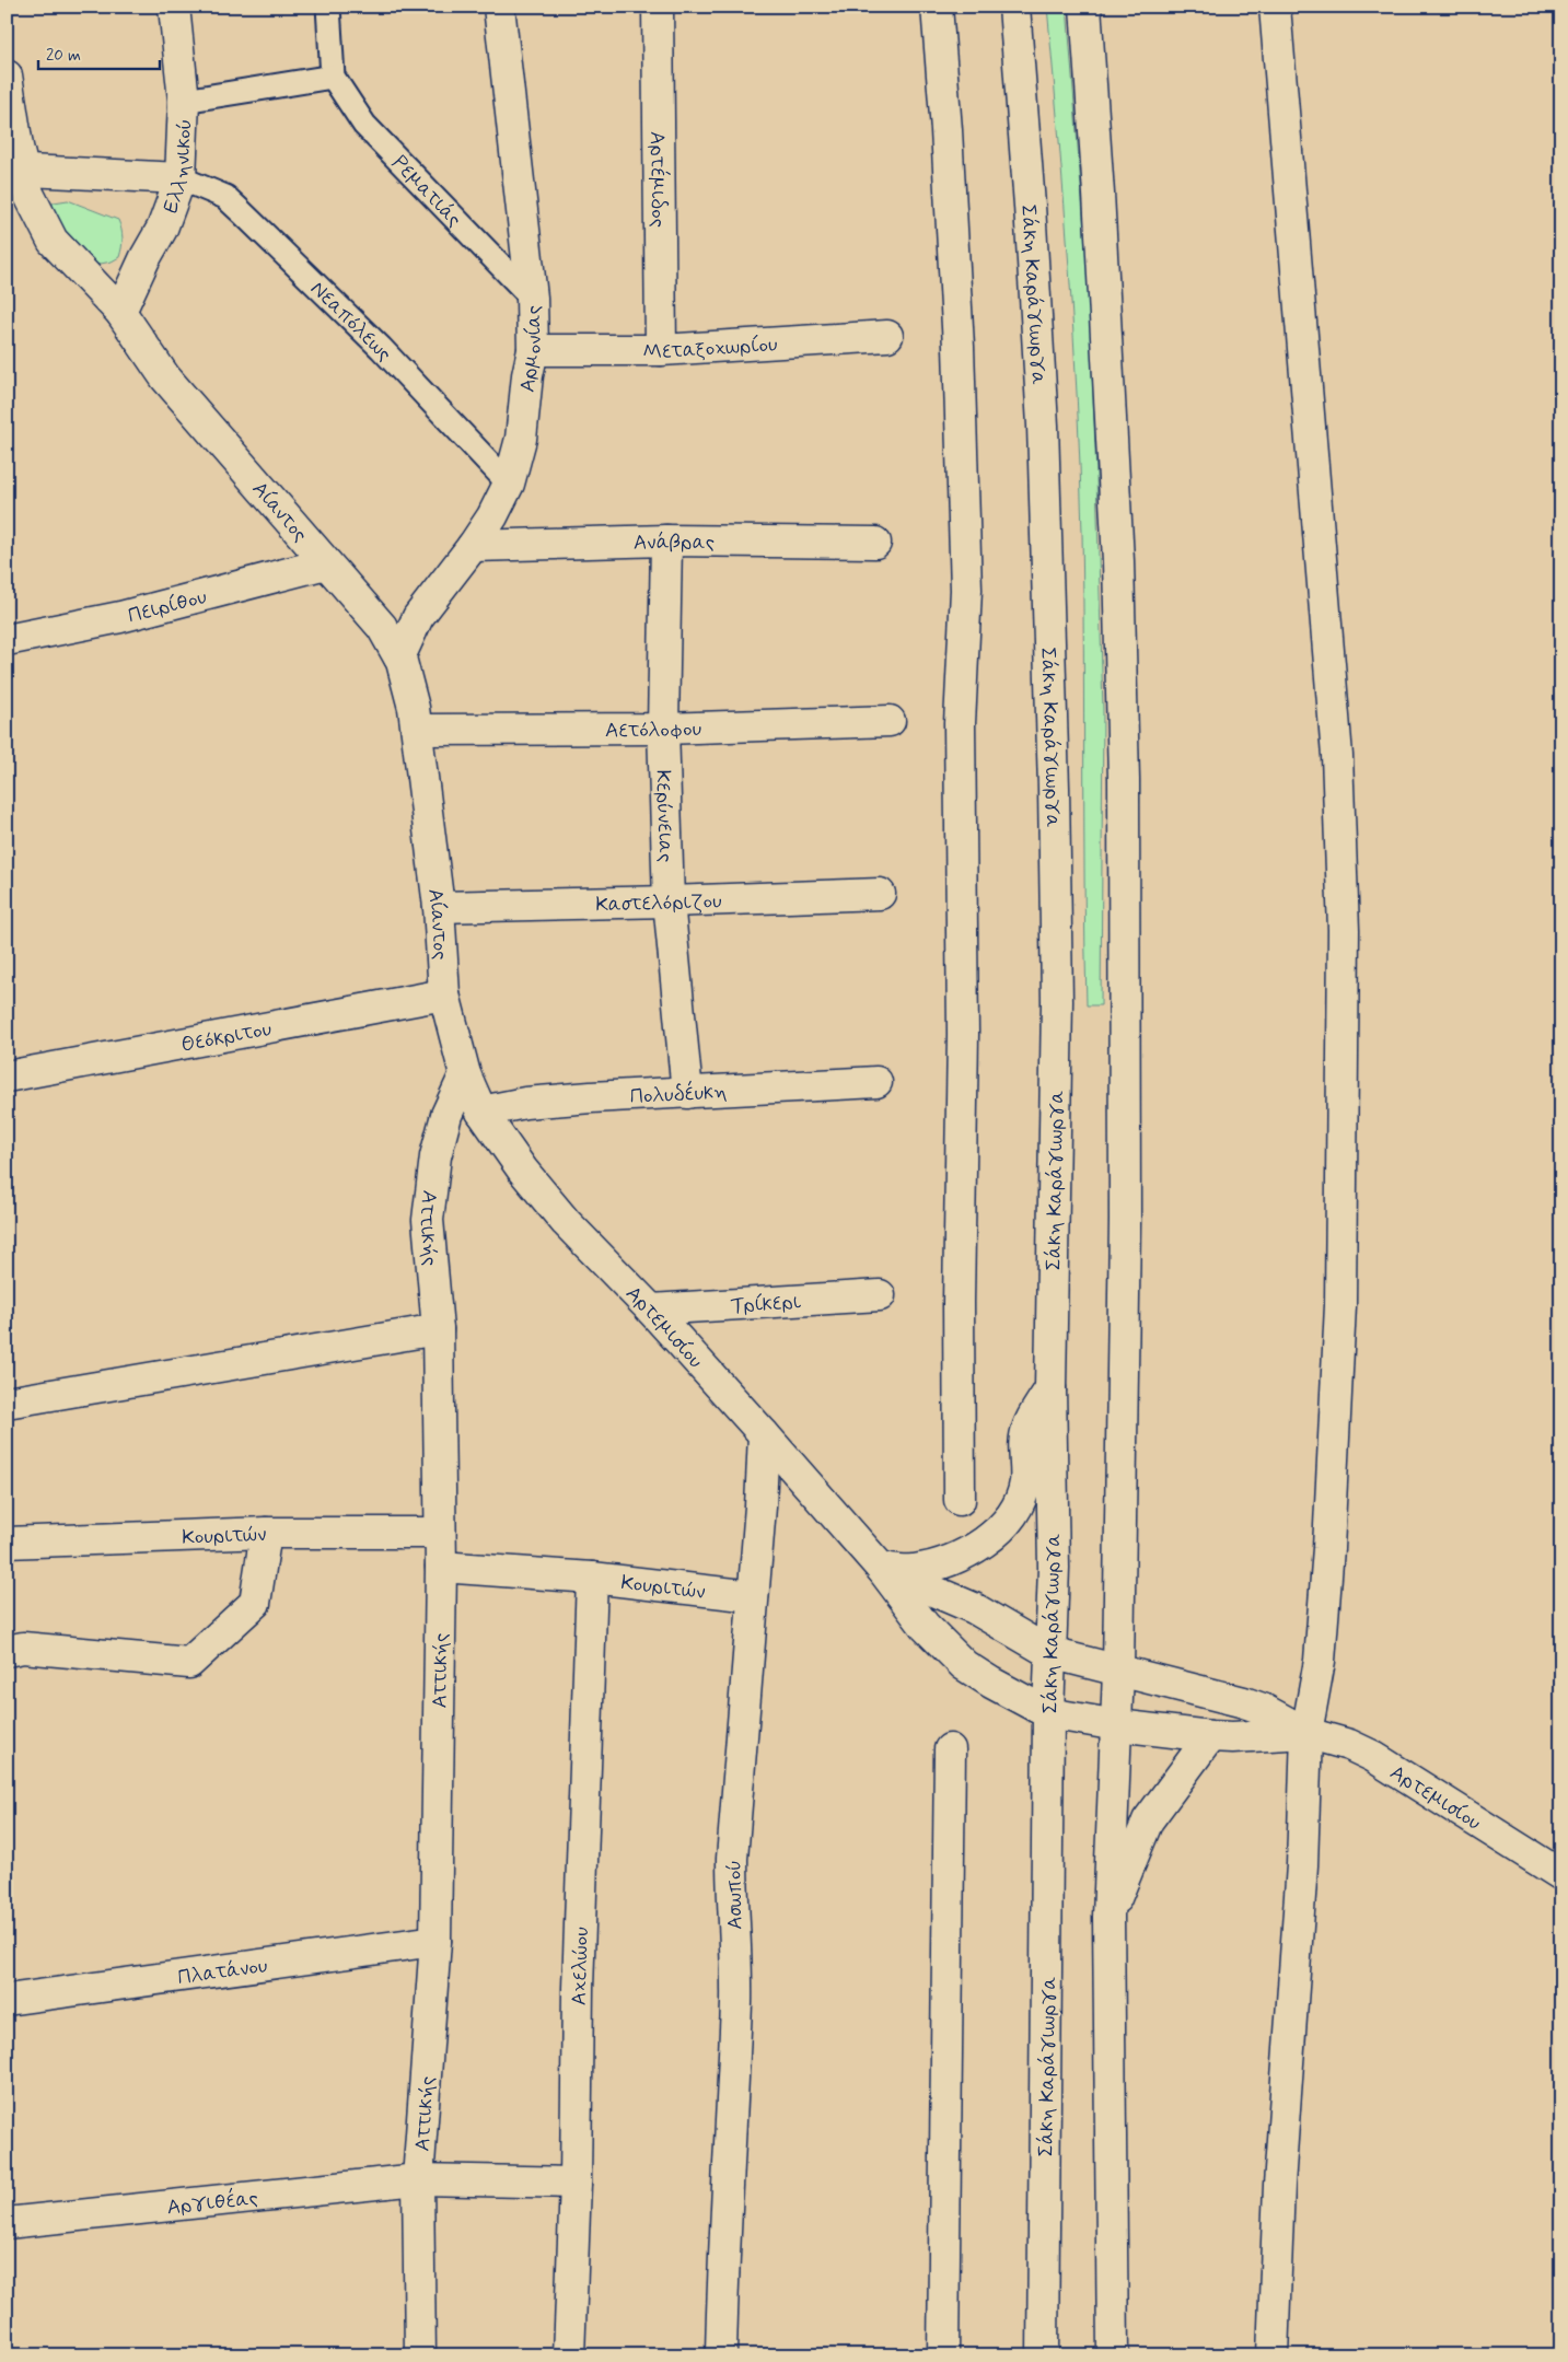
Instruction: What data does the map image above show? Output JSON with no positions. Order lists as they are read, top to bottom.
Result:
{
  "streets": {
    "street": [
      "Ελληνικού",
      "Αρτέμιδος",
      "Σάκη Καράγιωργα",
      "Μεταξοχωρίου",
      "Αρμονίας",
      "Αίαντoς",
      "Ανάβρας",
      "Πειρίθου",
      "Αετόλοφου",
      "Κερύνειας",
      "Καστελόριζου",
      "Θεόκριτου",
      "Πολυδέυκη",
      "Αττικής",
      "Τρίκερι",
      "Αρτεμισίου",
      "Κουριτών",
      "Ασωπού",
      "Αχελώου",
      "Πλατάνου",
      "Αργιθέας"
    ],
    "lane": ["Ρεματιάς", "Νεαπόλεως"]
  },
  "crossings": [
    ["Ελληνικού", "Νεαπόλεως"],
    ["Ελληνικού", "Αίαντoς"],
    ["Αρτέμιδος", "Μεταξοχωρίου"],
    ["Ρεματιάς", "Αρμονίας"],
    ["Σάκη Καράγιωργα", "Αρτεμισίου"],
    ["Νεαπόλεως", "Αρμονίας"],
    ["Μεταξοχωρίου", "Αρμονίας"],
    ["Αρμονίας", "Αίαντoς"],
    ["Αρμονίας", "Ανάβρας"],
    ["Αίαντoς", "Πειρίθου"],
    ["Αίαντoς", "Αετόλοφου"],
    ["Αίαντoς", "Καστελόριζου"],
    ["Αίαντoς", "Θεόκριτου"],
    ["Ανάβρας", "Κερύνειας"],
    ["Αετόλοφου", "Κερύνειας"],
    ["Κερύνειας", "Καστελόριζου"],
    ["Κερύνειας", "Πολυδέυκη"],
    ["Πολυδέυκη", "Αρτεμισίου"],
    ["Αττικής", "Αρτεμισίου"],
    ["Αττικής", "Κουριτών"],
    ["Αττικής", "Πλατάνου"],
    ["Αττικής", "Αργιθέας"],
    ["Τρίκερι", "Αρτεμισίου"],
    ["Αρτεμισίου", "Ασωπού"],
    ["Κουριτών", "Ασωπού"],
    ["Κουριτών", "Αχελώου"],
    ["Αχελώου", "Αργιθέας"]
  ],
  "scale_bar": "20 m"
}
